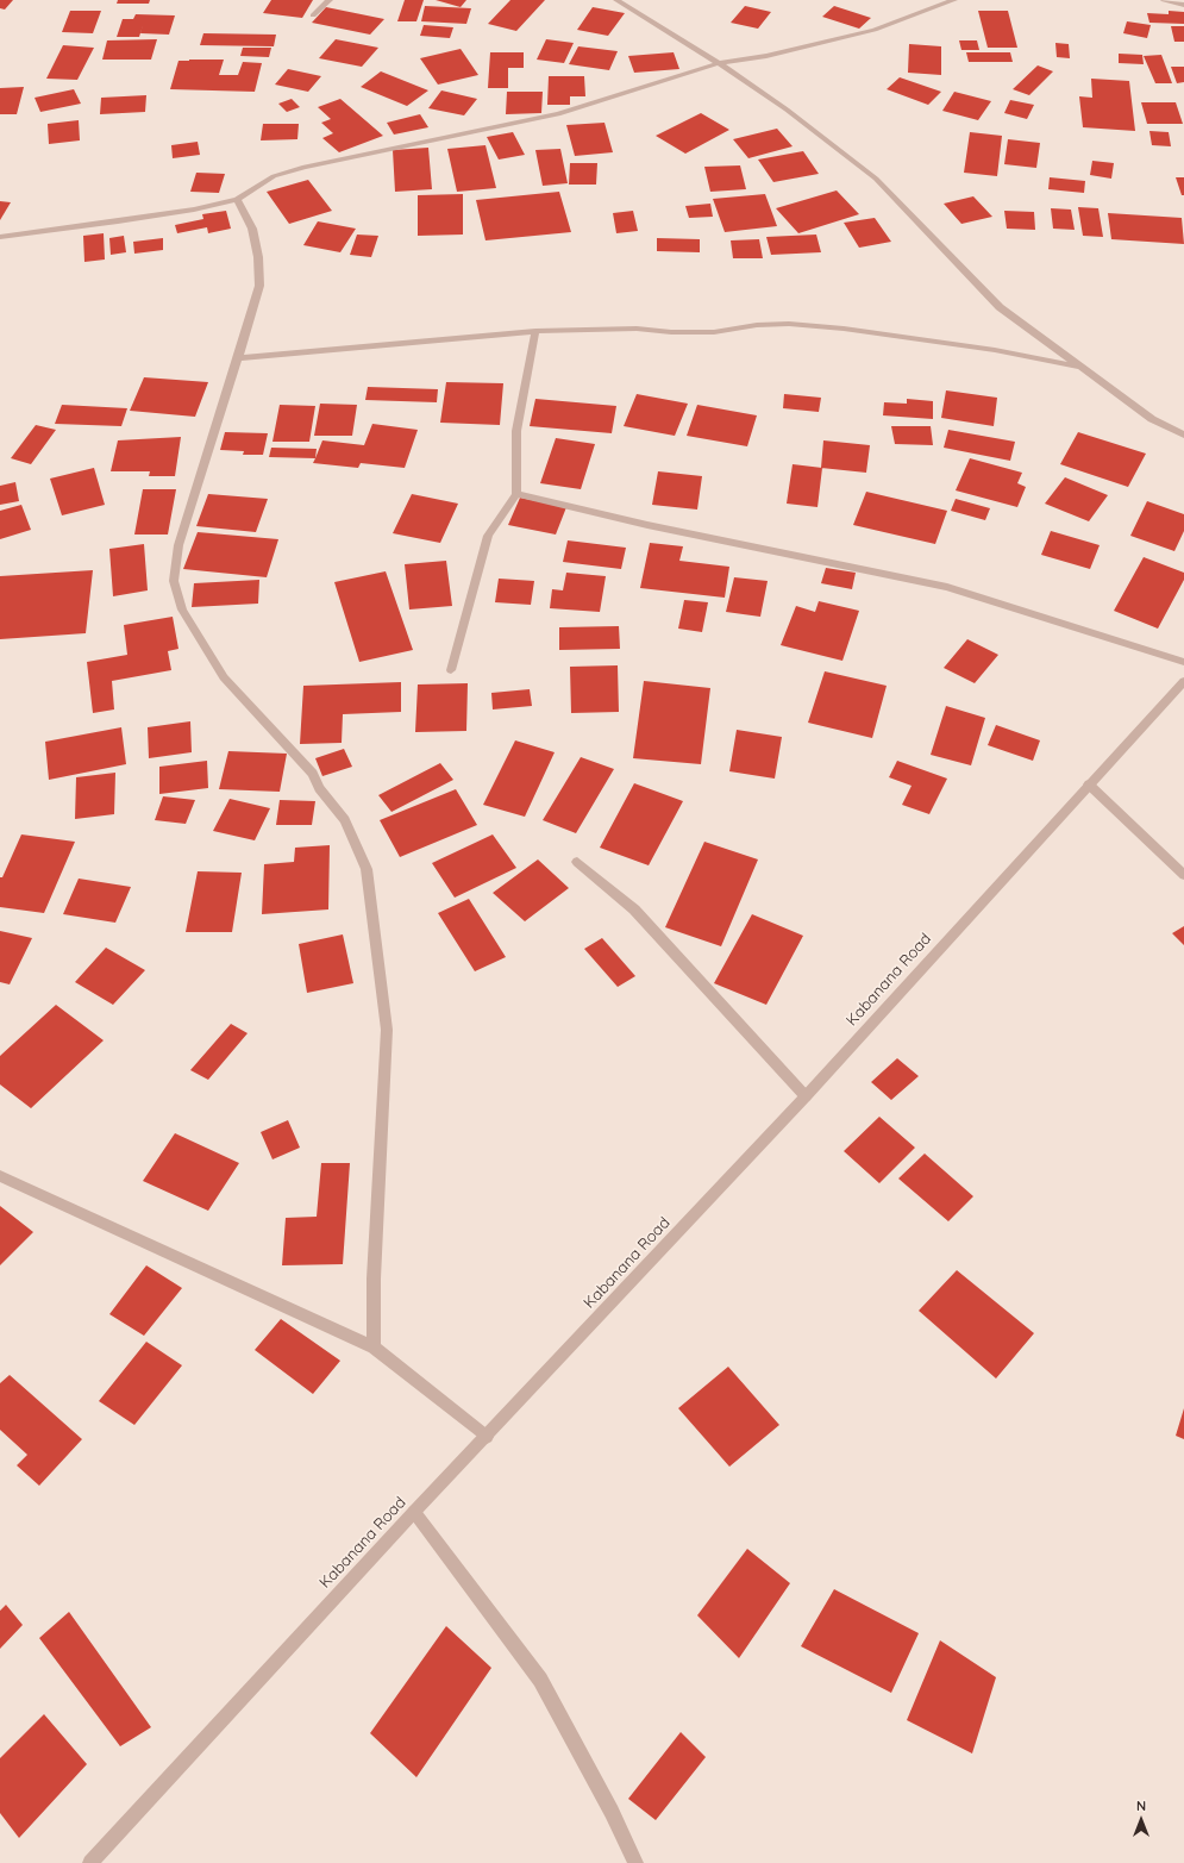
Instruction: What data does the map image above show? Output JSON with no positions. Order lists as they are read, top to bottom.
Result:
{
  "streets": {
    "street": ["Kabanana Road"]
  },
  "north": "top"
}
